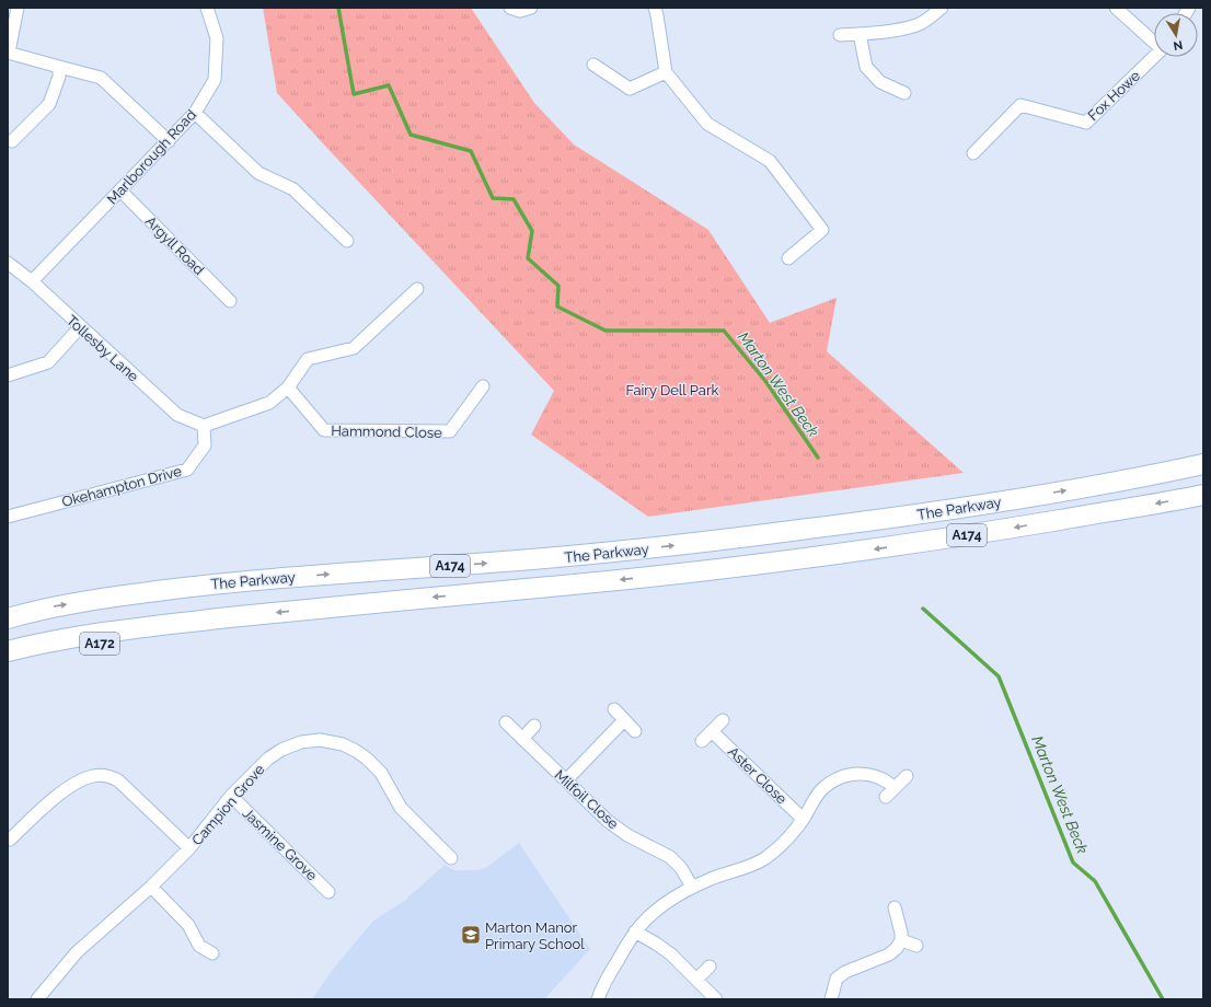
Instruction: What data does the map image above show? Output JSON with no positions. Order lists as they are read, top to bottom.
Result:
{
  "streets": {
    "highway": ["The Parkway", "A174", "A172"],
    "street": [
      "Fox Howe",
      "Marlborough Road",
      "Argyll Road",
      "Tollesby Lane",
      "Hammond Close",
      "Okehampton Drive",
      "Aster Close",
      "Milfoil Close",
      "Campion Grove",
      "Jasmine Grove"
    ]
  },
  "crossings": [
    ["Marlborough Road", "Argyll Road"],
    ["Marlborough Road", "Tollesby Lane"],
    ["Tollesby Lane", "Okehampton Drive"],
    ["The Parkway", "A172"],
    ["Campion Grove", "Jasmine Grove"]
  ],
  "water": ["Marton West Beck"],
  "parks": ["Fairy Dell Park"],
  "places": {
    "school or university": ["Marton Manor Primary School"]
  },
  "north": "bottom"
}
